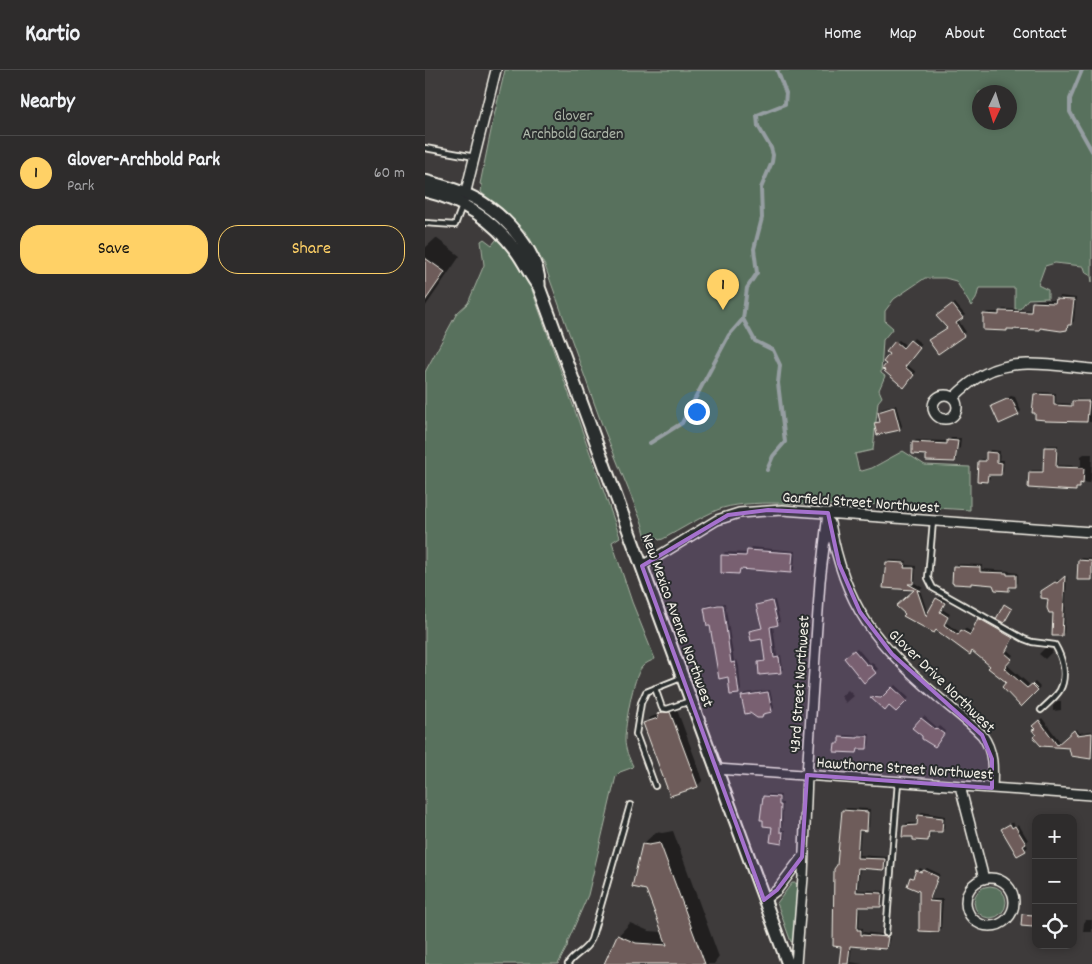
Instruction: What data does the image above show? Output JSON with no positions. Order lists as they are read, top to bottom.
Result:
{
  "streets": {
    "street": [
      "Garfield Street Northwest",
      "New Mexico Avenue Northwest",
      "Glover Drive Northwest",
      "43rd Street Northwest",
      "Hawthorne Street Northwest"
    ]
  },
  "crossings": [
    ["Garfield Street Northwest", "New Mexico Avenue Northwest"],
    ["Garfield Street Northwest", "Glover Drive Northwest"],
    ["Garfield Street Northwest", "43rd Street Northwest"],
    ["New Mexico Avenue Northwest", "Hawthorne Street Northwest"],
    ["Glover Drive Northwest", "43rd Street Northwest"],
    ["Glover Drive Northwest", "Hawthorne Street Northwest"],
    ["43rd Street Northwest", "Hawthorne Street Northwest"]
  ],
  "parks": ["Glover Archbold Garden"],
  "north": "bottom",
  "page": {
    "header": "Kartio",
    "nav": [
      "Home",
      "Map",
      "About",
      "Contact"
    ],
    "heading": "Nearby",
    "list": [
      {
        "mark": "1",
        "name": "Glover-Archbold Park",
        "note": "Park",
        "value": "60 m"
      }
    ],
    "buttons": ["Save", "Share"],
    "pins": "1",
    "map_buttons": ["+", "−"]
  }
}
